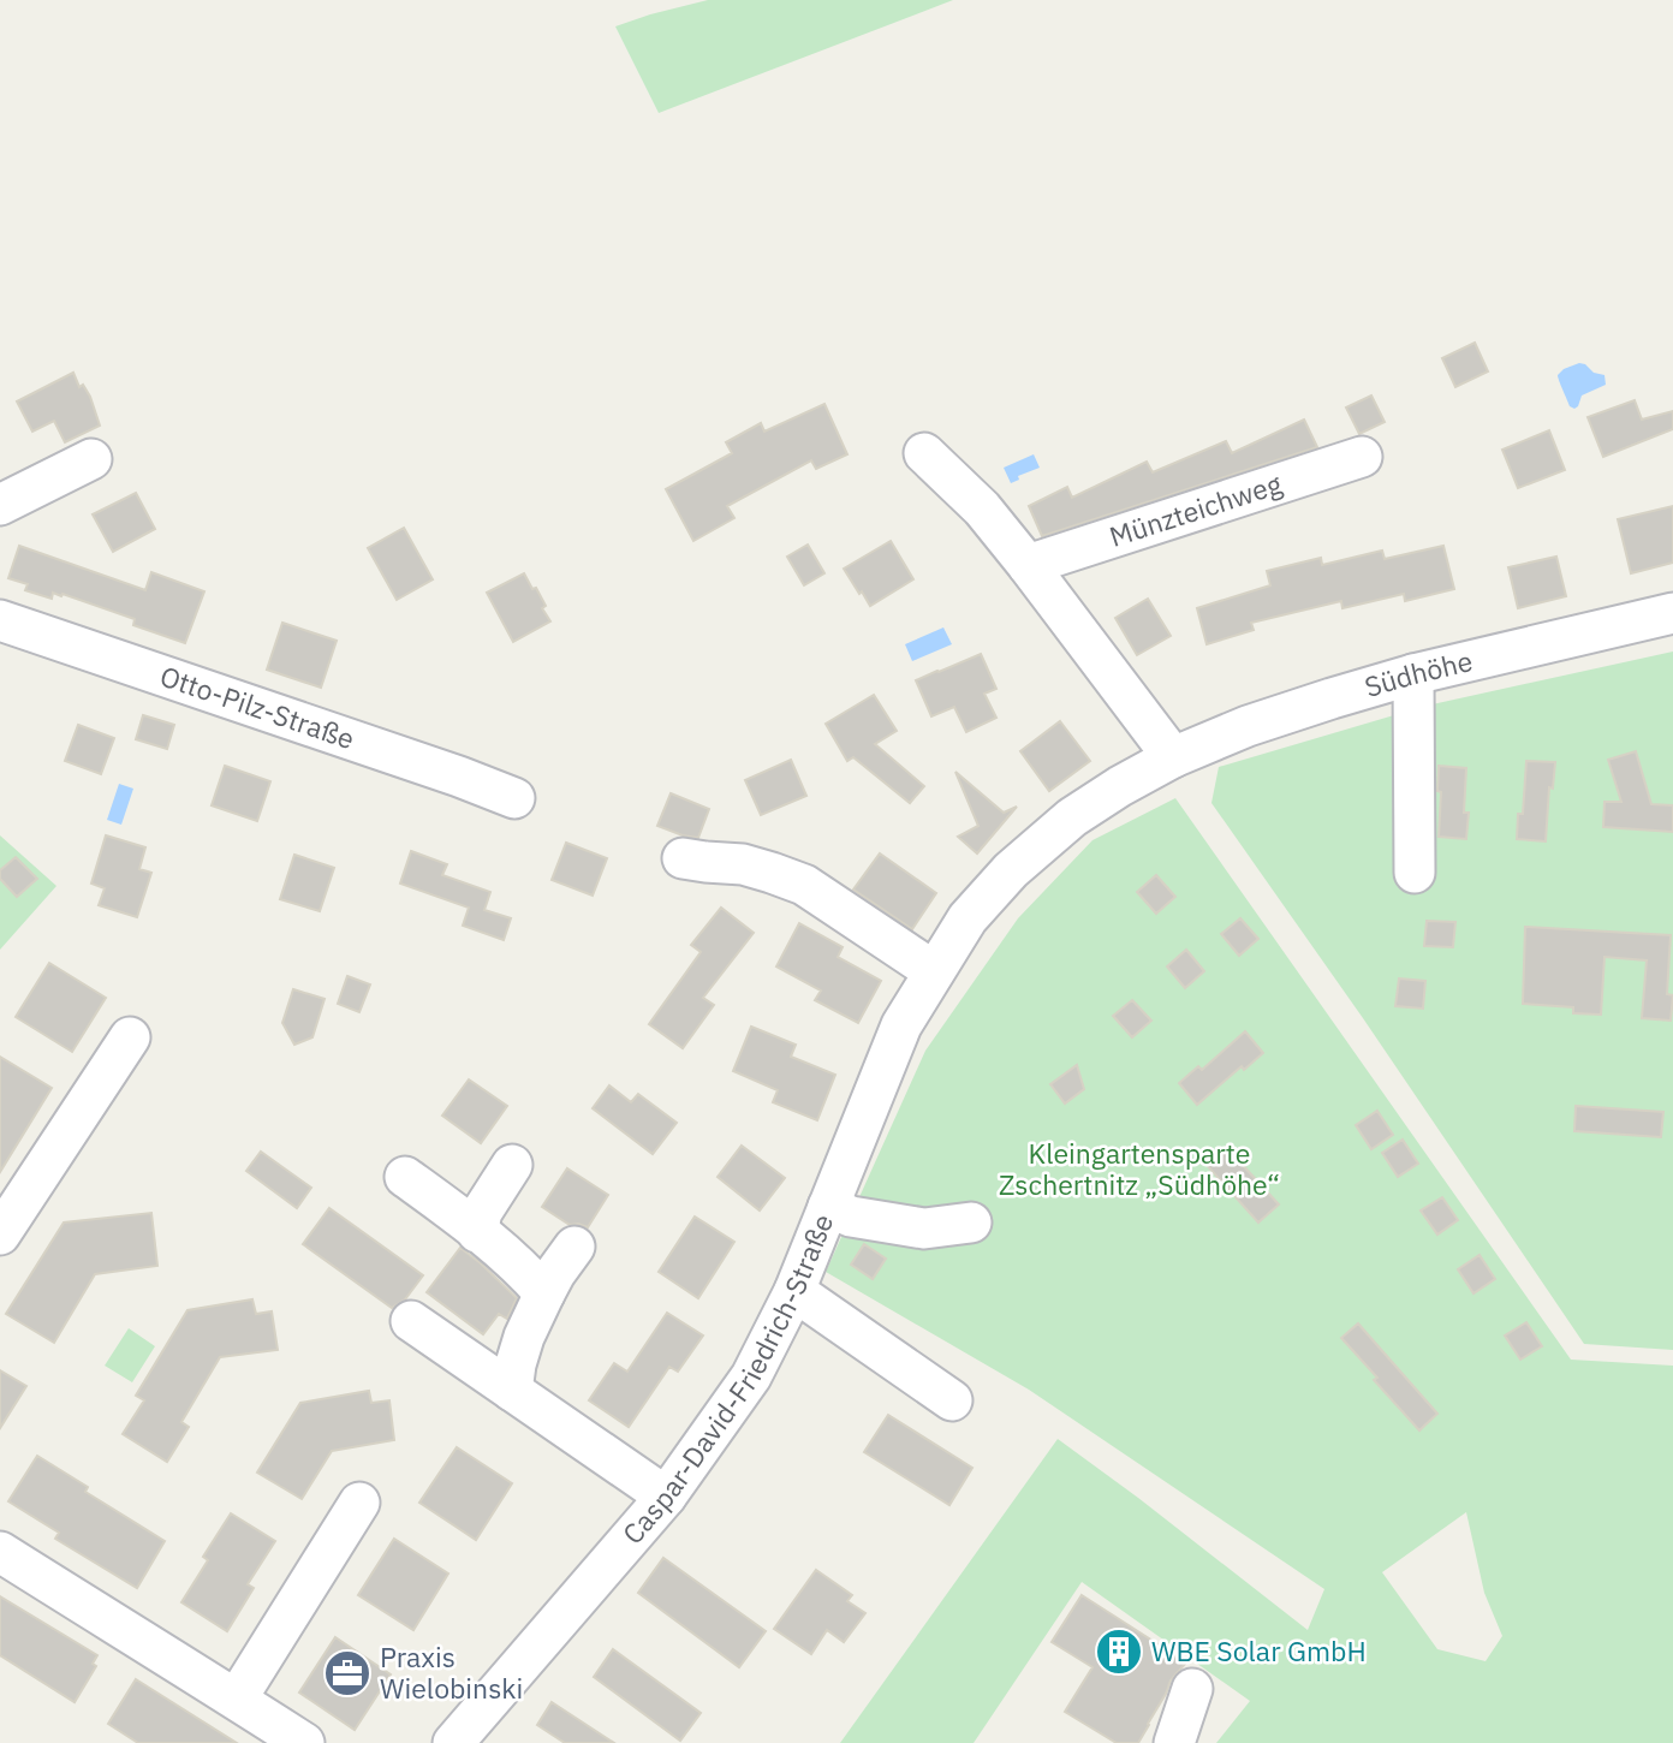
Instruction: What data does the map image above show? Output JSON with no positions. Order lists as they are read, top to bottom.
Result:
{
  "streets": {
    "street": [
      "Münzteichweg",
      "Südhöhe",
      "Otto-Pilz-Straße",
      "Caspar-David-Friedrich-Straße"
    ]
  },
  "crossings": [
    ["Südhöhe", "Caspar-David-Friedrich-Straße"]
  ],
  "parks": ["Kleingartensparte Zschertnitz „Südhöhe“"],
  "places": {
    "building": ["WBE Solar GmbH"],
    "office": ["Praxis Wielobinski"]
  }
}
